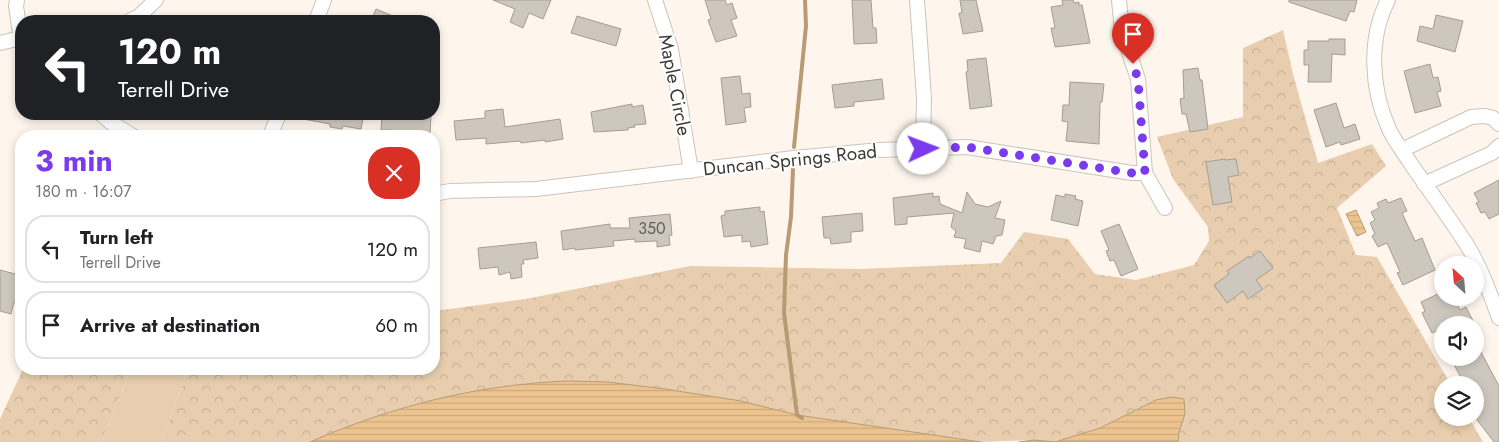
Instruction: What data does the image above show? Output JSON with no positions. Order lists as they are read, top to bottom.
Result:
{
  "streets": {
    "street": ["Maple Circle", "Duncan Springs Road"]
  },
  "crossings": [
    ["Maple Circle", "Duncan Springs Road"]
  ],
  "house_numbers": ["350"],
  "north": "top left",
  "page": {
    "turn": ["120 m", "Terrell Drive"],
    "heading": ["3 min", "180 m · 16:07"],
    "list": [
      {
        "name": "Turn left",
        "note": "Terrell Drive",
        "value": "120 m"
      },
      {
        "name": "Arrive at destination",
        "value": "60 m"
      }
    ]
  }
}
